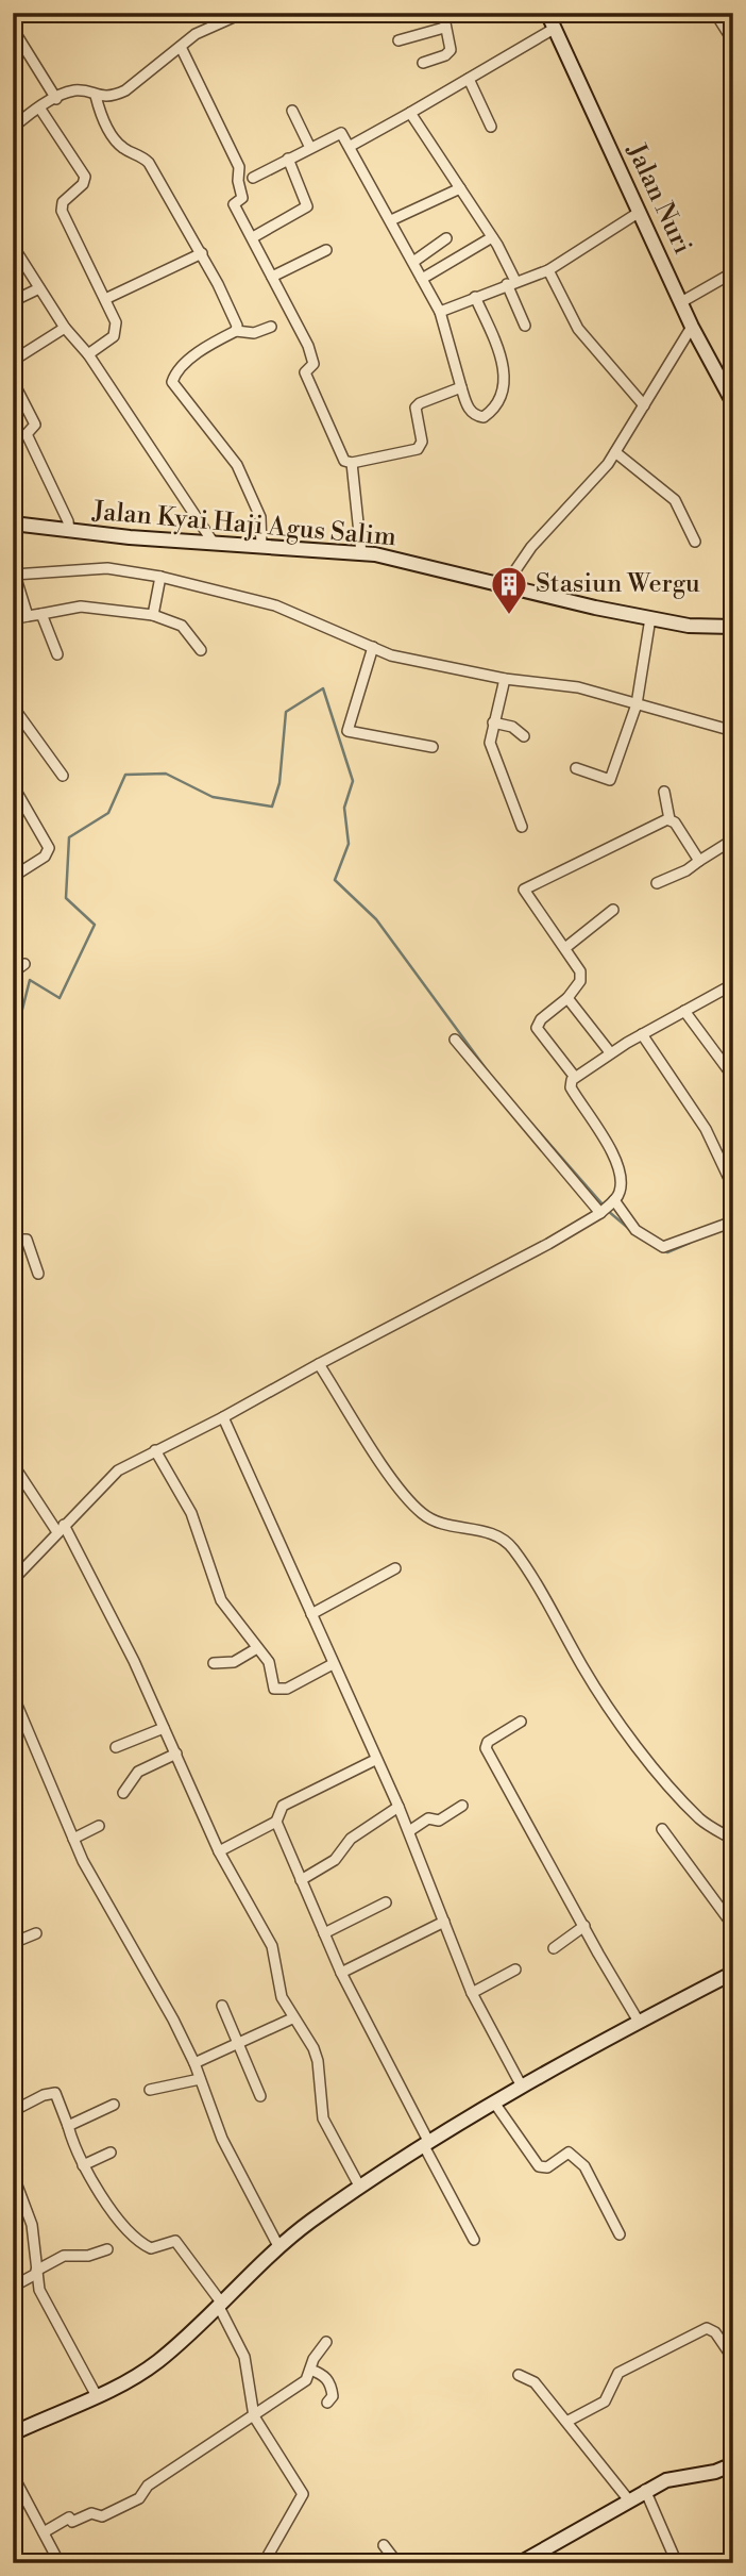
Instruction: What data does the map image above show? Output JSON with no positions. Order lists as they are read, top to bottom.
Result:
{
  "streets": {
    "street": ["Jalan Nuri", "Jalan Kyai Haji Agus Salim"]
  },
  "places": {
    "building": ["Stasiun Wergu"]
  }
}
